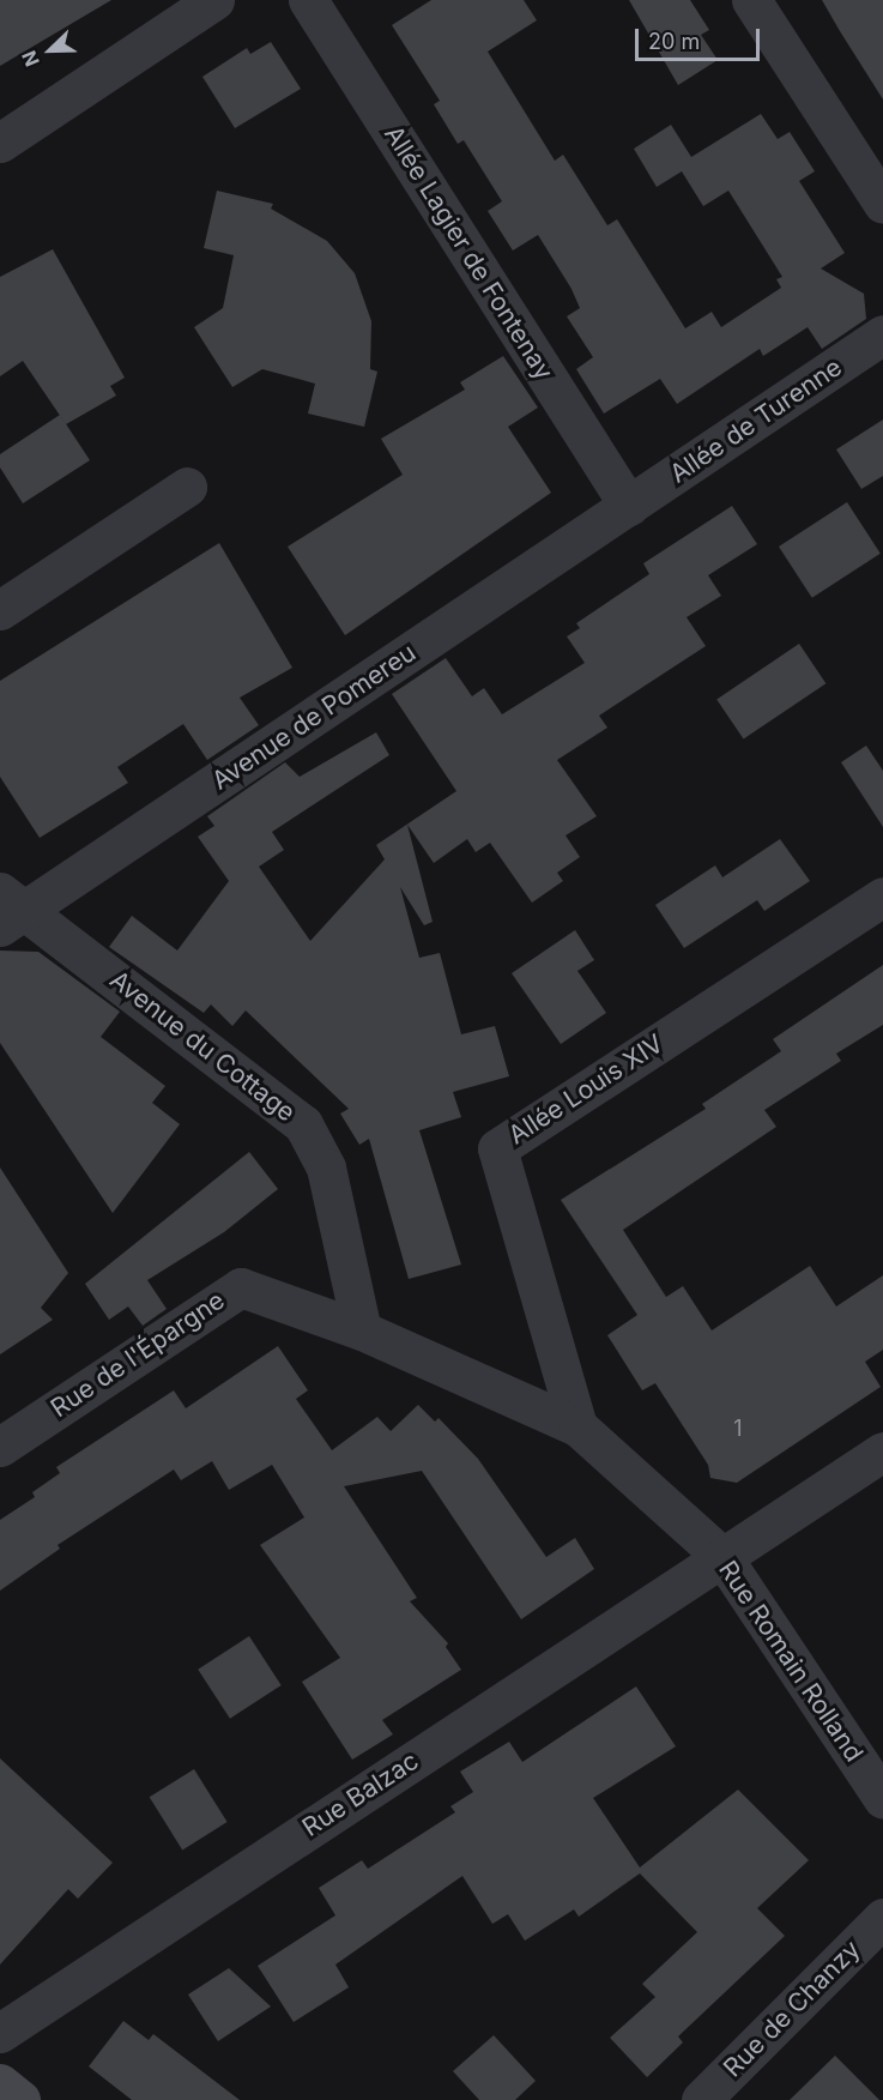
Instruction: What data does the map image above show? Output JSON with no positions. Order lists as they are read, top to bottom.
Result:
{
  "streets": {
    "street": [
      "Allée Lagier de Fontenay",
      "Allée de Turenne",
      "Avenue de Pomereu",
      "Avenue du Cottage",
      "Allée Louis XIV",
      "Rue de l'Épargne",
      "Rue Romain Rolland",
      "Rue Balzac",
      "Rue de Chanzy"
    ]
  },
  "crossings": [
    ["Allée Lagier de Fontenay", "Allée de Turenne"],
    ["Allée Lagier de Fontenay", "Avenue de Pomereu"],
    ["Allée de Turenne", "Avenue de Pomereu"],
    ["Avenue de Pomereu", "Avenue du Cottage"],
    ["Avenue du Cottage", "Rue de l'Épargne"],
    ["Avenue du Cottage", "Rue Romain Rolland"],
    ["Allée Louis XIV", "Rue Romain Rolland"],
    ["Rue de l'Épargne", "Rue Romain Rolland"],
    ["Rue Romain Rolland", "Rue Balzac"]
  ],
  "house_numbers": ["1"],
  "scale_bar": "20 m",
  "north": "bottom left"
}
